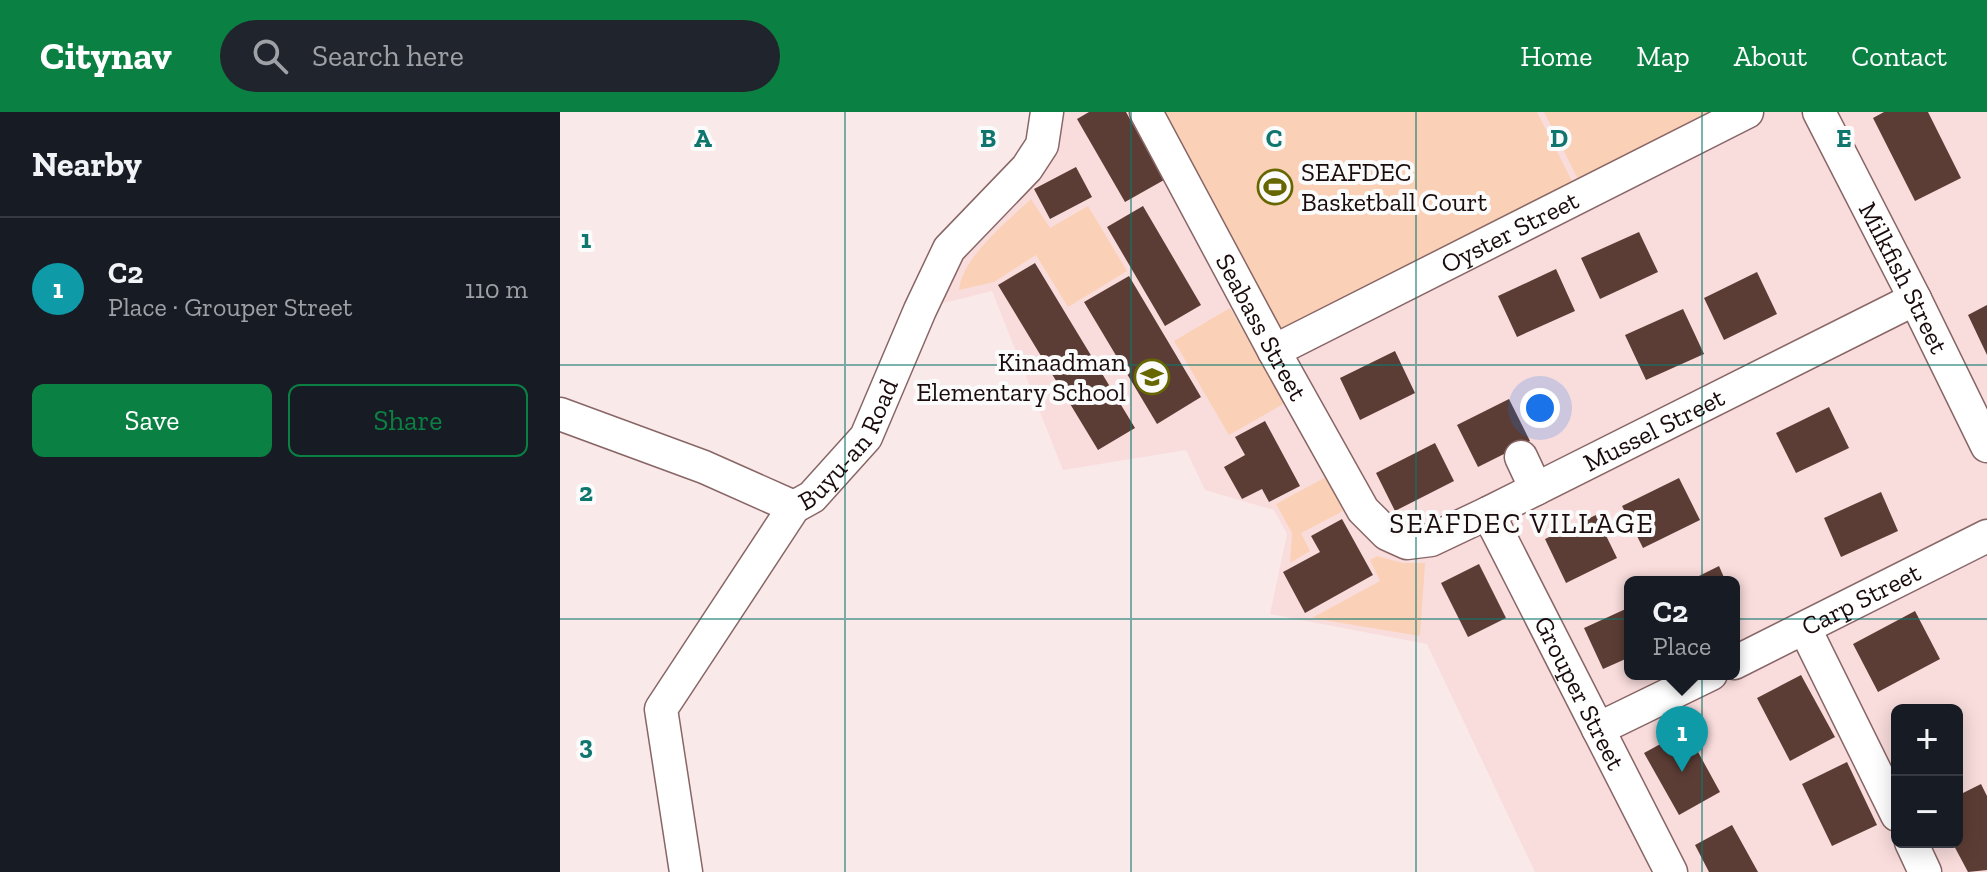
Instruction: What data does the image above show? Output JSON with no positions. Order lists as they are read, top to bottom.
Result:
{
  "streets": {
    "street": [
      "Oyster Street",
      "Milkfish Street",
      "Seabass Street",
      "Mussel Street",
      "Buyu-an Road",
      "Carp Street",
      "Grouper Street"
    ]
  },
  "crossings": [
    ["Oyster Street", "Seabass Street"],
    ["Milkfish Street", "Mussel Street"],
    ["Seabass Street", "Mussel Street"],
    ["Mussel Street", "Grouper Street"]
  ],
  "districts": ["SEAFDEC VILLAGE"],
  "places": {
    "sports": ["SEAFDEC Basketball Court"],
    "school or university": ["Kinaadman Elementary School"]
  },
  "page": {
    "header": "Citynav",
    "search": "Search here",
    "nav": [
      "Home",
      "Map",
      "About",
      "Contact"
    ],
    "heading": "Nearby",
    "list": [
      {
        "mark": "1",
        "name": "C2",
        "note": "Place · Grouper Street",
        "value": "110 m"
      }
    ],
    "buttons": ["Save", "Share"],
    "popup": ["C2", "Place"],
    "map_buttons": ["+", "−"],
    "pins": "1"
  },
  "grid": {
    "columns": [
      "A",
      "B",
      "C",
      "D",
      "E"
    ],
    "rows": ["1", "2", "3"]
  }
}
